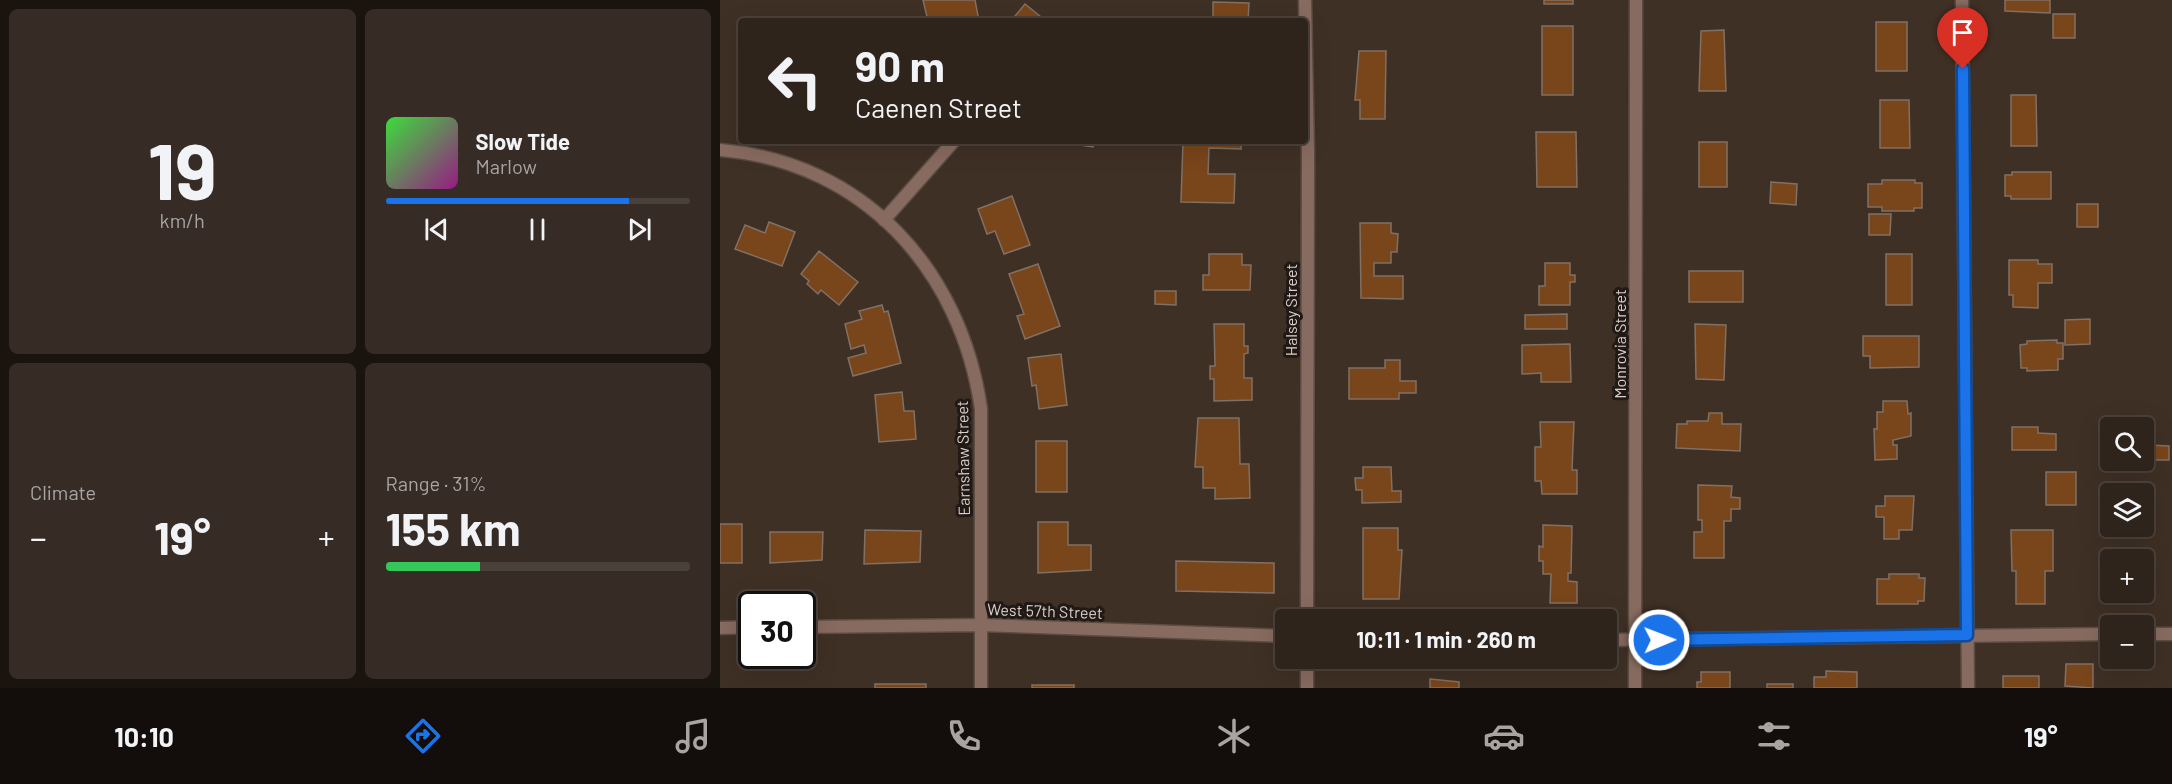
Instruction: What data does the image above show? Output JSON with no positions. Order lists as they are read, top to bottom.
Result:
{
  "streets": {
    "street": [
      "Halsey Street",
      "Monrovia Street",
      "Earnshaw Street",
      "West 57th Street"
    ]
  },
  "crossings": [
    ["Earnshaw Street", "West 57th Street"]
  ],
  "page": {
    "tile": [
      ["19", "km/h"],
      "Climate",
      ["Range · 31%", "155 km"]
    ],
    "turn": ["90 m", "Caenen Street"],
    "song": ["Slow Tide", "Marlow"],
    "map_buttons": ["+", "−"],
    "heat": ["−", "19°", "+"],
    "limit": "30",
    "trip": "10:11 · 1 min · 260 m",
    "tabs": ["10:10", "19°"]
  }
}
